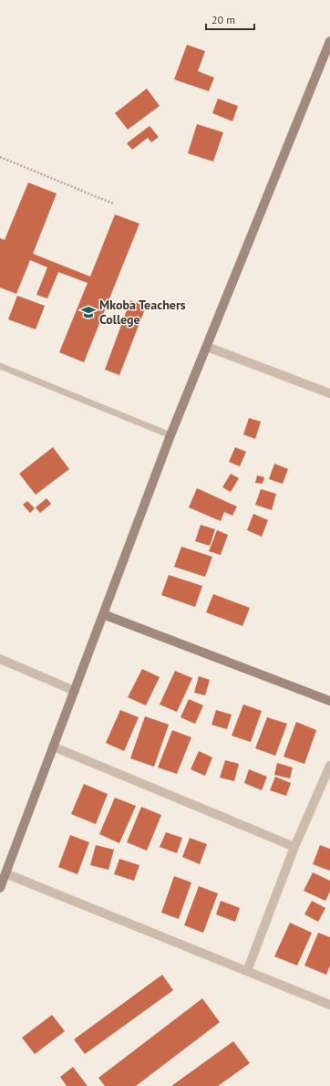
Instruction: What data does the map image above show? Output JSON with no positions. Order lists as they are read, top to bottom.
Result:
{
  "places": {
    "school or university": ["Mkoba Teachers College"]
  },
  "scale_bar": "20 m"
}
